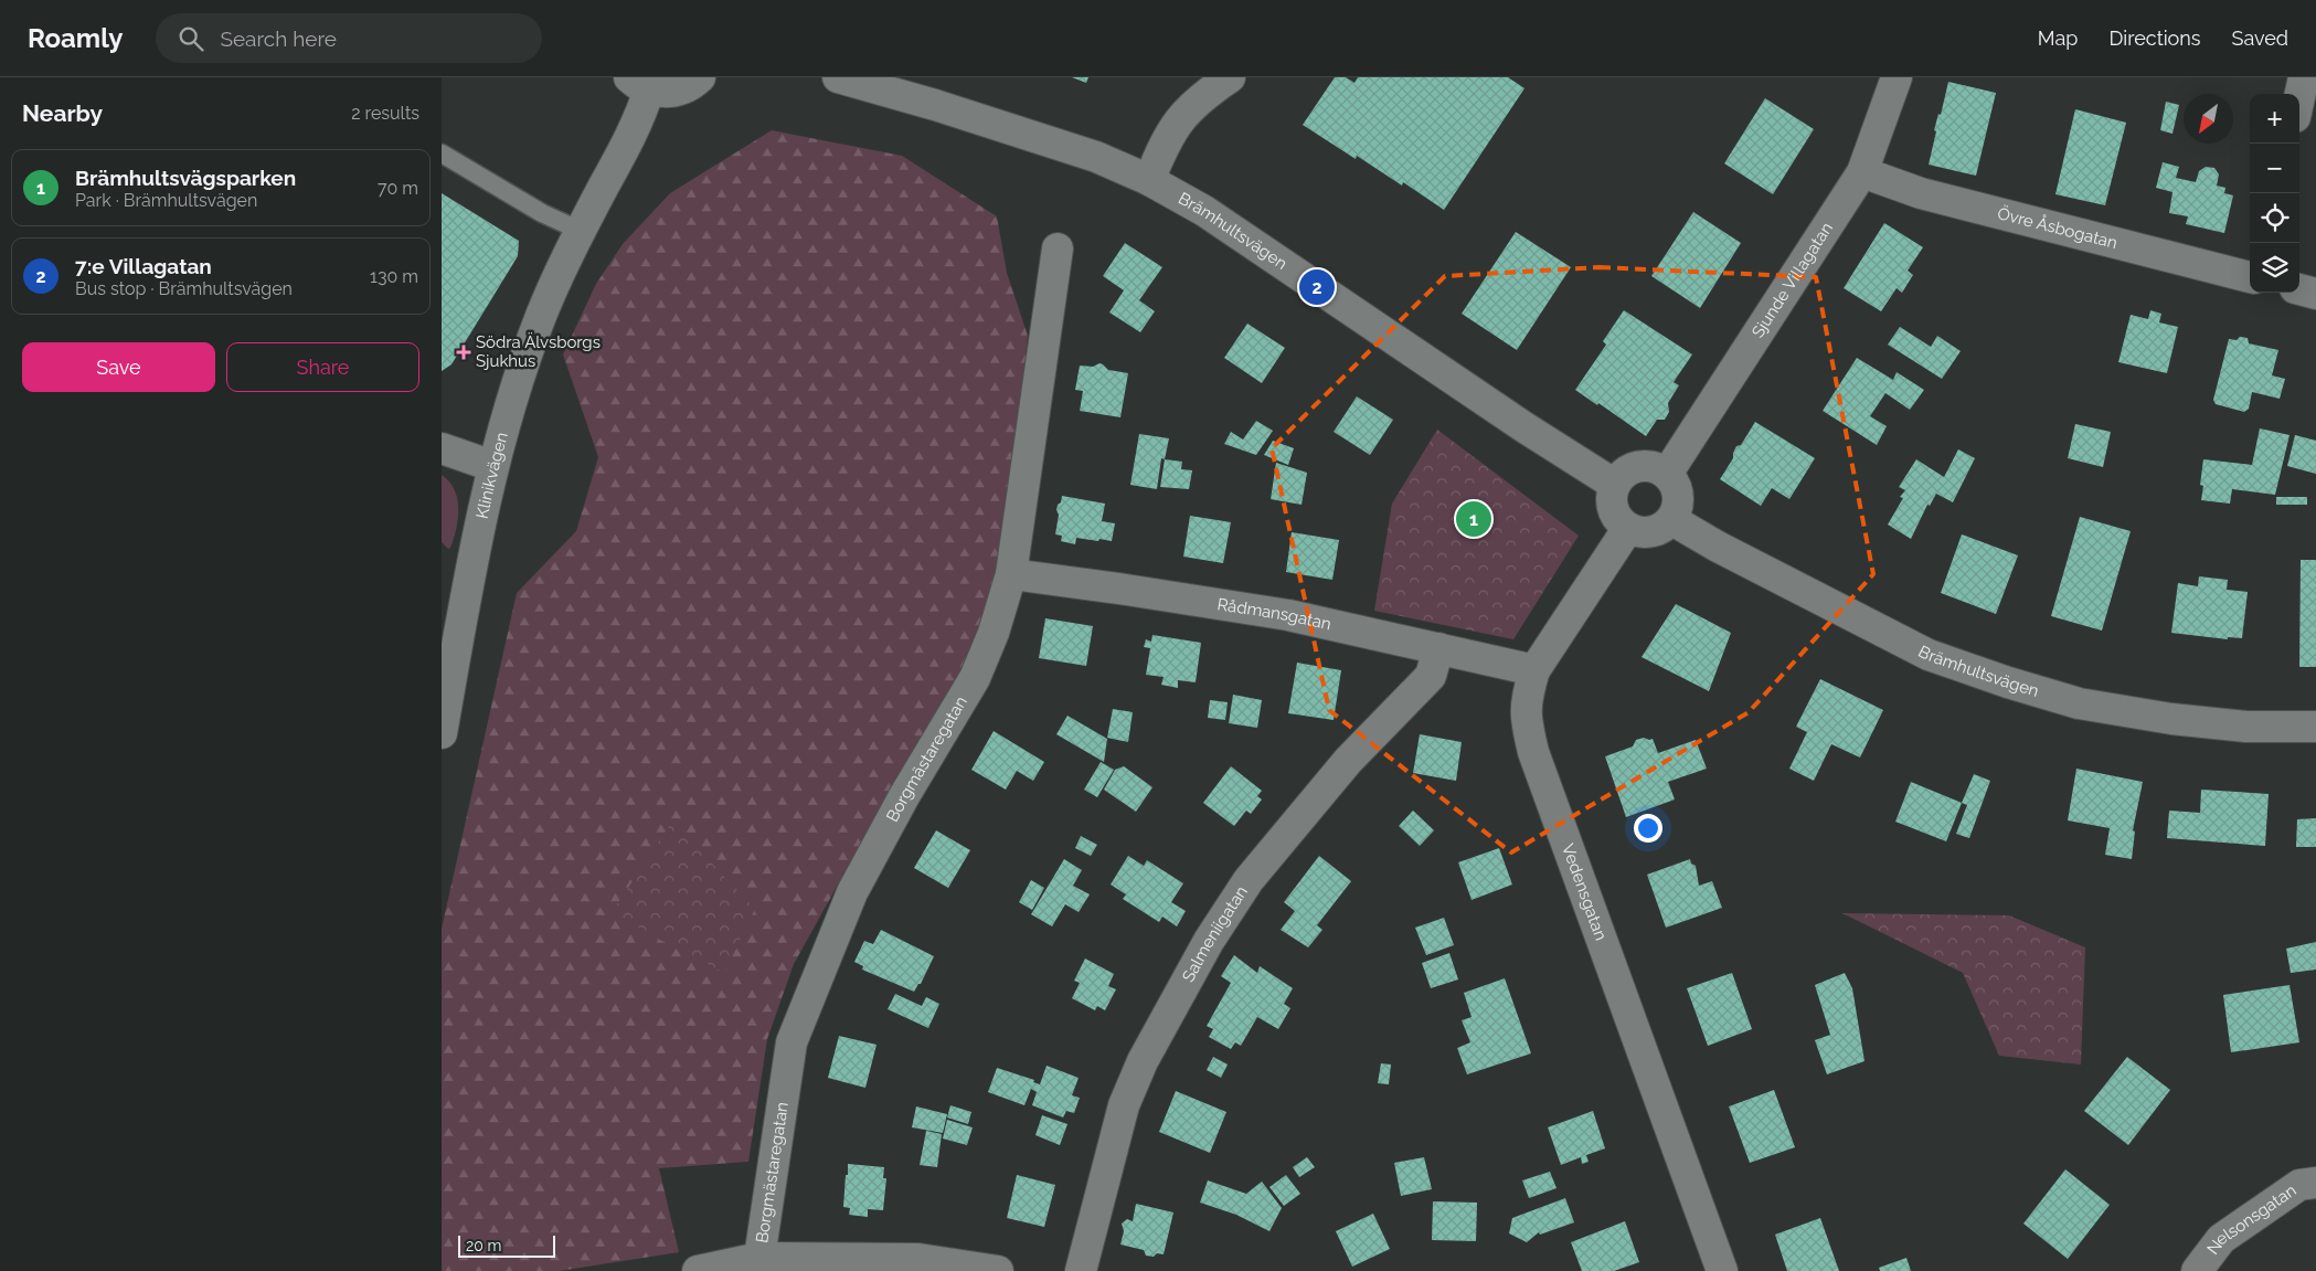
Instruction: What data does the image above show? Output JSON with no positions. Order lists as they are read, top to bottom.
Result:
{
  "streets": {
    "street": [
      "Övre Åsbogatan",
      "Brämhultsvägen",
      "Sjunde Villagatan",
      "Klinikvägen",
      "Rådmansgatan",
      "Borgmästaregatan",
      "Vedensgatan",
      "Salmeniigatan",
      "Nelsonsgatan"
    ]
  },
  "crossings": [
    ["Övre Åsbogatan", "Sjunde Villagatan"],
    ["Brämhultsvägen", "Sjunde Villagatan"],
    ["Brämhultsvägen", "Vedensgatan"],
    ["Sjunde Villagatan", "Vedensgatan"],
    ["Rådmansgatan", "Borgmästaregatan"],
    ["Rådmansgatan", "Vedensgatan"],
    ["Rådmansgatan", "Salmeniigatan"]
  ],
  "places": {
    "health": ["Södra Älvsborgs Sjukhus"]
  },
  "scale_bar": "20 m",
  "north": "bottom left",
  "page": {
    "header": "Roamly",
    "search": "Search here",
    "nav": ["Map", "Directions", "Saved"],
    "heading": ["Nearby", "2 results"],
    "map_buttons": ["+", "−"],
    "list": [
      {
        "mark": "1",
        "name": "Brämhultsvägsparken",
        "note": "Park · Brämhultsvägen",
        "value": "70 m"
      },
      {
        "mark": "2",
        "name": "7:e Villagatan",
        "note": "Bus stop · Brämhultsvägen",
        "value": "130 m"
      }
    ],
    "pins": ["2", "1"],
    "buttons": ["Save", "Share"],
    "scale": "20 m"
  }
}
